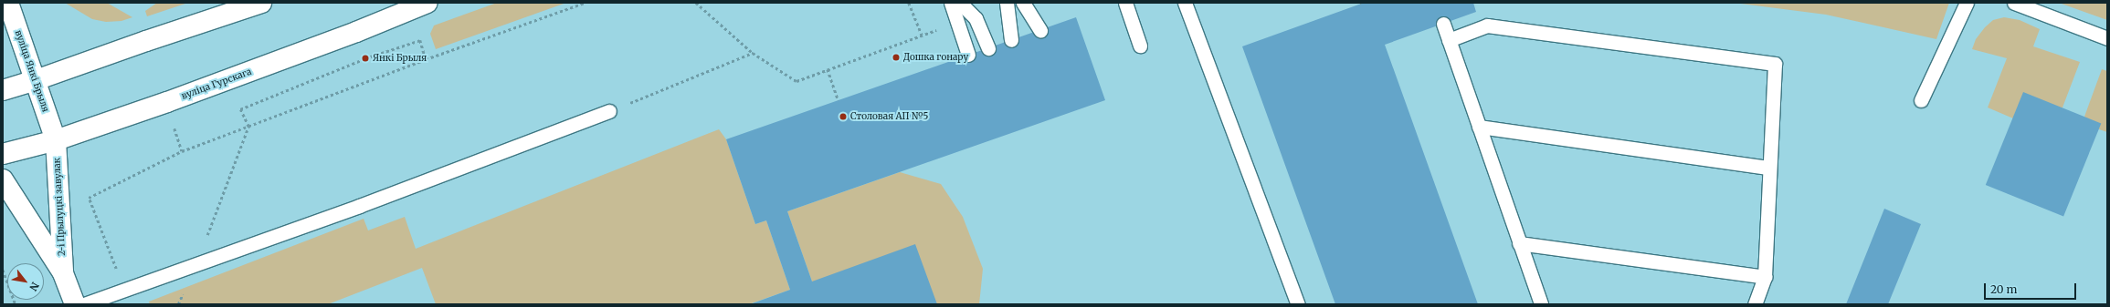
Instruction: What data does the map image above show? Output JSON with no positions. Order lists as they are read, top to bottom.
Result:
{
  "streets": {
    "main road": ["вуліца Янкі Брыля", "вуліца Гурскага", "2-і Прылуцкі завулак"]
  },
  "crossings": [
    ["вуліца Янкі Брыля", "вуліца Гурскага"],
    ["вуліца Янкі Брыля", "2-і Прылуцкі завулак"],
    ["вуліца Гурскага", "2-і Прылуцкі завулак"]
  ],
  "places": ["Дошка гонару", "Янкі Брыля", "Столовая АП №5"],
  "scale_bar": "20 m",
  "north": "bottom right"
}
